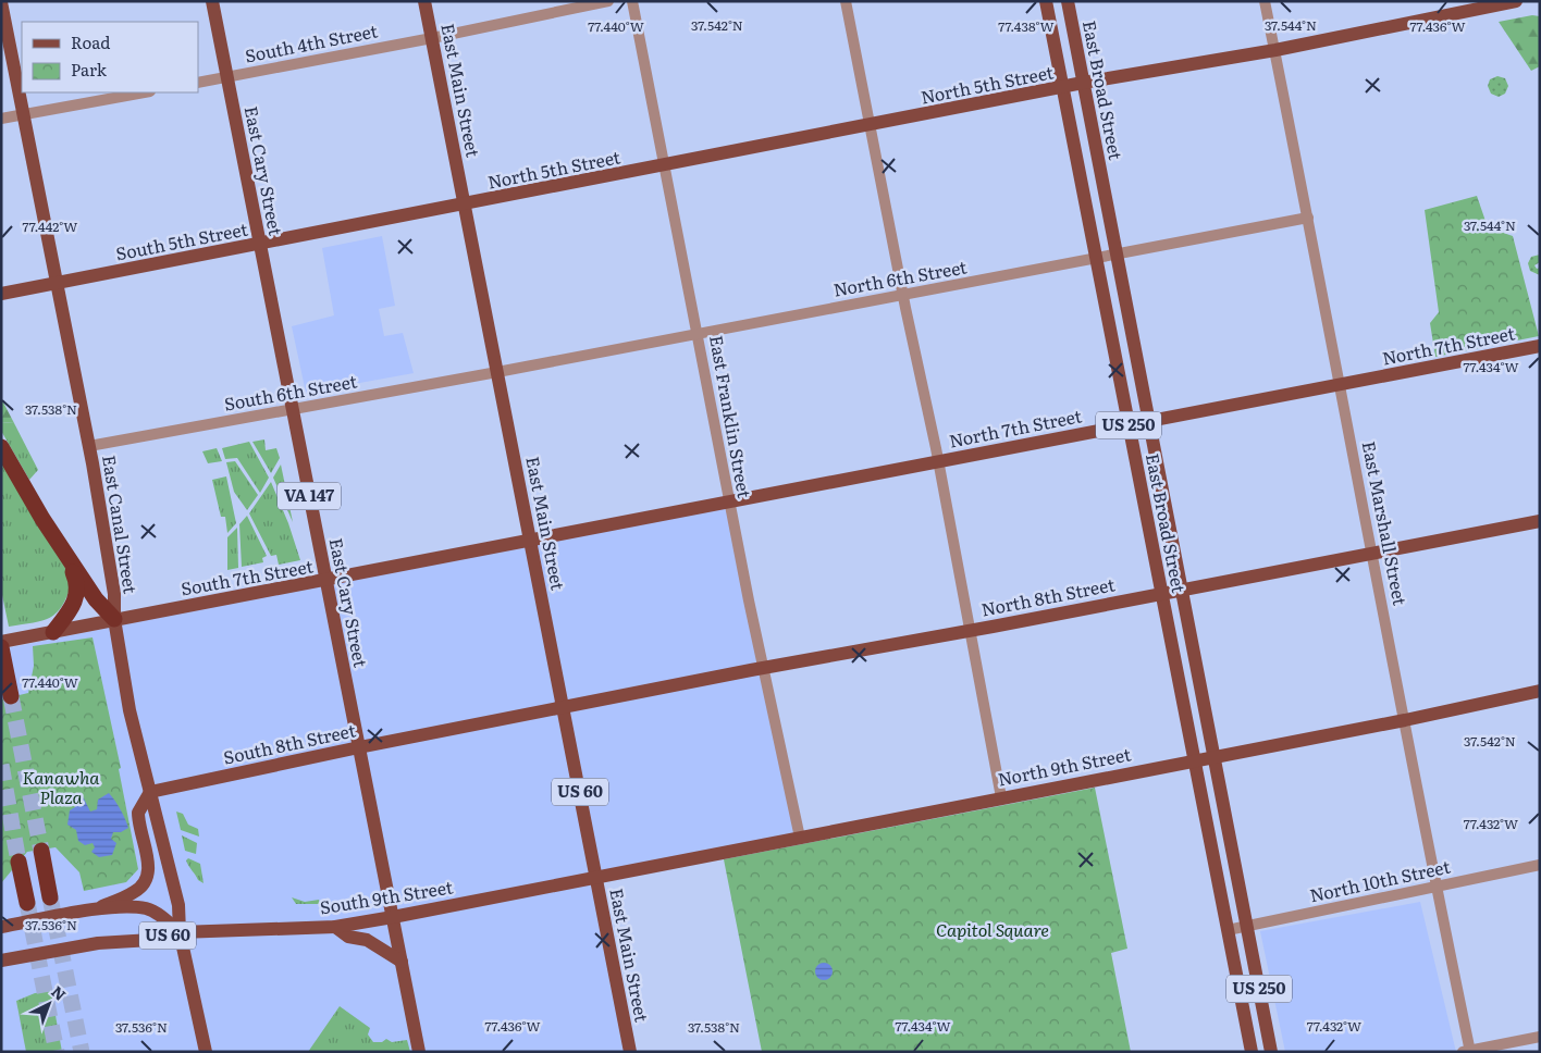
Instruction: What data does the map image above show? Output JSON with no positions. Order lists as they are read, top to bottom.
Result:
{
  "streets": {
    "main road": [
      "North 5th Street",
      "East Main Street",
      "East Broad Street",
      "East Cary Street",
      "South 5th Street",
      "North 7th Street",
      "US 250",
      "VA 147",
      "East Canal Street",
      "South 7th Street",
      "North 8th Street",
      "South 8th Street",
      "North 9th Street",
      "US 60",
      "South 9th Street"
    ],
    "street": [
      "South 4th Street",
      "North 6th Street",
      "South 6th Street",
      "East Franklin Street",
      "East Marshall Street",
      "North 10th Street"
    ]
  },
  "crossings": [
    ["South 4th Street", "East Main Street"],
    ["South 4th Street", "East Cary Street"],
    ["North 5th Street", "East Main Street"],
    ["North 5th Street", "East Broad Street"],
    ["North 5th Street", "South 5th Street"],
    ["North 5th Street", "East Franklin Street"],
    ["North 5th Street", "East Marshall Street"],
    ["East Main Street", "South 5th Street"],
    ["East Main Street", "North 6th Street"],
    ["East Main Street", "North 7th Street"],
    ["East Main Street", "South 6th Street"],
    ["East Main Street", "South 7th Street"],
    ["East Main Street", "North 8th Street"],
    ["East Main Street", "South 8th Street"],
    ["East Main Street", "North 9th Street"],
    ["East Main Street", "South 9th Street"],
    ["East Broad Street", "North 6th Street"],
    ["East Broad Street", "North 7th Street"],
    ["East Broad Street", "North 8th Street"],
    ["East Broad Street", "North 9th Street"],
    ["East Broad Street", "North 10th Street"],
    ["East Cary Street", "South 5th Street"],
    ["East Cary Street", "South 6th Street"],
    ["East Cary Street", "South 7th Street"],
    ["East Cary Street", "South 8th Street"],
    ["East Cary Street", "South 9th Street"],
    ["South 5th Street", "East Canal Street"],
    ["North 6th Street", "South 6th Street"],
    ["North 6th Street", "East Franklin Street"],
    ["North 6th Street", "East Marshall Street"],
    ["North 7th Street", "East Franklin Street"],
    ["North 7th Street", "East Marshall Street"],
    ["North 7th Street", "South 7th Street"],
    ["South 6th Street", "East Canal Street"],
    ["East Franklin Street", "North 8th Street"],
    ["East Franklin Street", "North 9th Street"],
    ["East Marshall Street", "North 8th Street"],
    ["East Marshall Street", "North 9th Street"],
    ["East Marshall Street", "North 10th Street"],
    ["East Canal Street", "South 7th Street"],
    ["East Canal Street", "South 8th Street"],
    ["East Canal Street", "South 9th Street"],
    ["North 8th Street", "South 8th Street"],
    ["North 9th Street", "South 9th Street"]
  ],
  "parks": ["Kanawha Plaza", "Capitol Square"],
  "legend": ["Road", "Park"],
  "north": "top right",
  "coordinates": [
    "37.542°N",
    "37.544°N",
    "77.440°W",
    "77.438°W",
    "77.436°W",
    "77.442°W",
    "77.434°W",
    "37.538°N",
    "77.432°W",
    "37.536°N"
  ]
}
